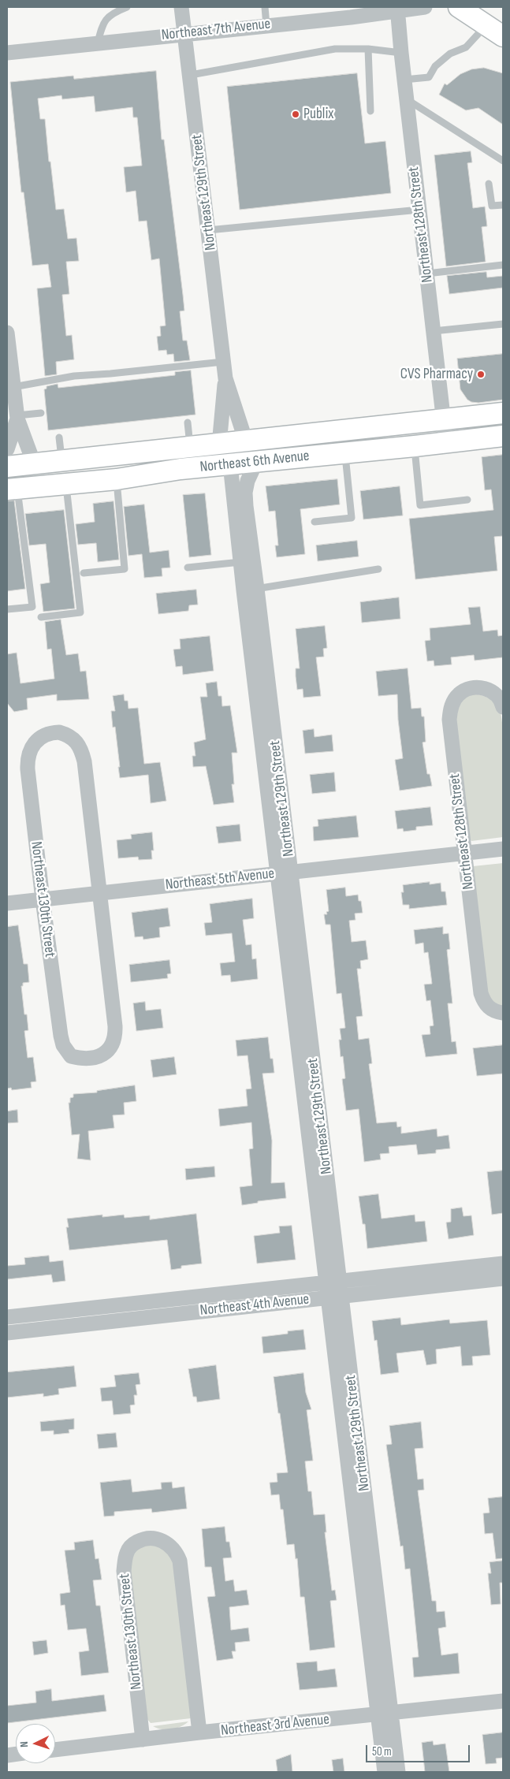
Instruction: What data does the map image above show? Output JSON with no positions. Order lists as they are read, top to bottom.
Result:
{
  "streets": {
    "main road": ["Northeast 6th Avenue"],
    "street": [
      "Northeast 7th Avenue",
      "Northeast 129th Street",
      "Northeast 128th Street",
      "Northeast 5th Avenue",
      "Northeast 130th Street",
      "Northeast 4th Avenue",
      "Northeast 3rd Avenue"
    ]
  },
  "crossings": [
    ["Northeast 7th Avenue", "Northeast 129th Street"],
    ["Northeast 7th Avenue", "Northeast 128th Street"],
    ["Northeast 129th Street", "Northeast 6th Avenue"],
    ["Northeast 129th Street", "Northeast 5th Avenue"],
    ["Northeast 129th Street", "Northeast 4th Avenue"],
    ["Northeast 129th Street", "Northeast 3rd Avenue"],
    ["Northeast 128th Street", "Northeast 6th Avenue"],
    ["Northeast 128th Street", "Northeast 5th Avenue"],
    ["Northeast 5th Avenue", "Northeast 130th Street"],
    ["Northeast 130th Street", "Northeast 3rd Avenue"]
  ],
  "places": ["Publix", "CVS Pharmacy"],
  "scale_bar": "50 m",
  "north": "left"
}
